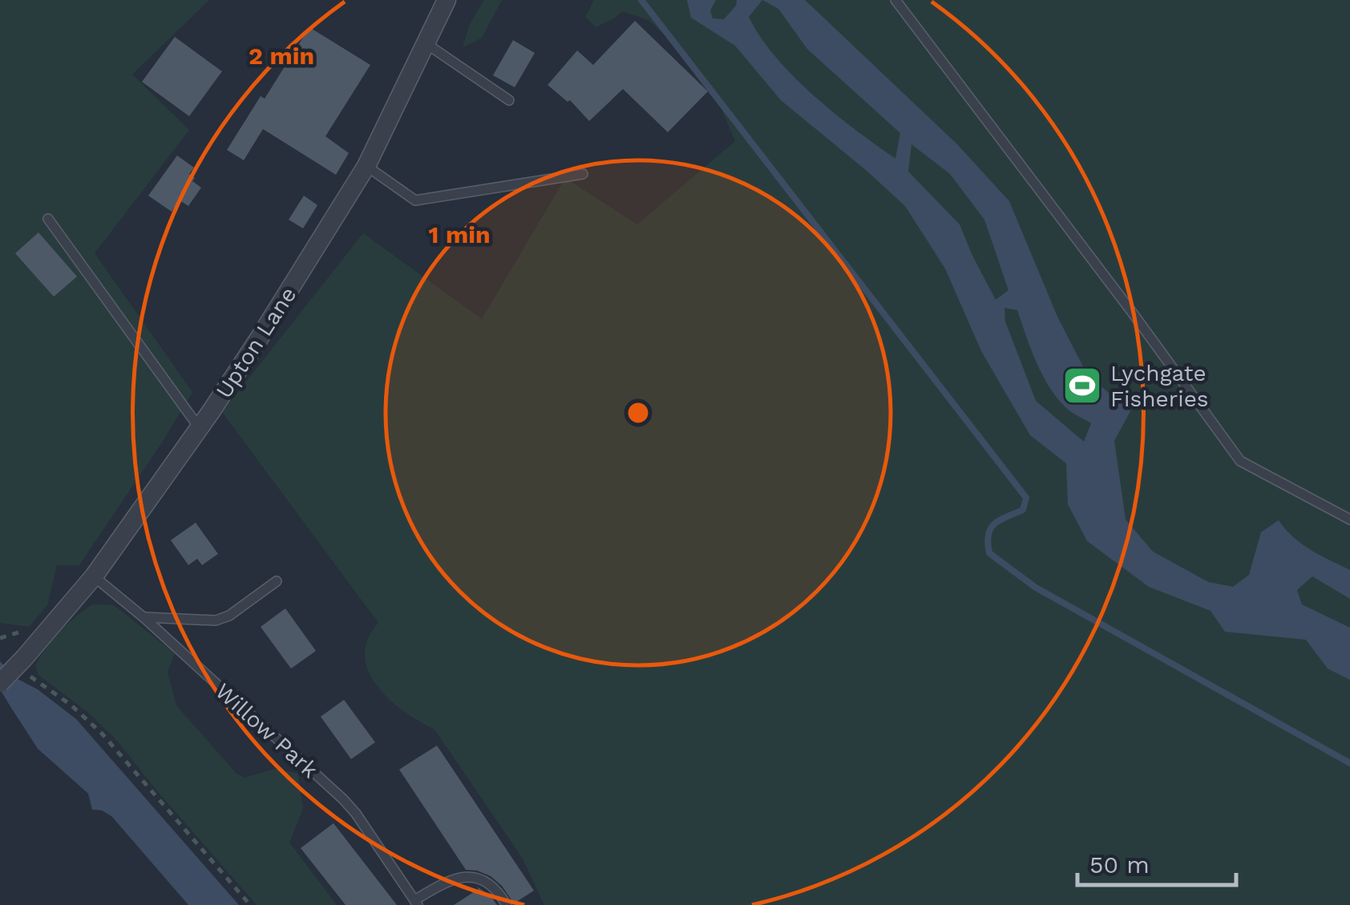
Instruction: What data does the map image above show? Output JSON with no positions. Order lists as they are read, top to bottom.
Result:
{
  "streets": {
    "street": ["Upton Lane"],
    "lane": ["Willow Park"]
  },
  "crossings": [
    ["Upton Lane", "Willow Park"]
  ],
  "places": {
    "sports": ["Lychgate Fisheries"]
  },
  "scale_bar": "50 m",
  "rings": ["2 min", "1 min"]
}
